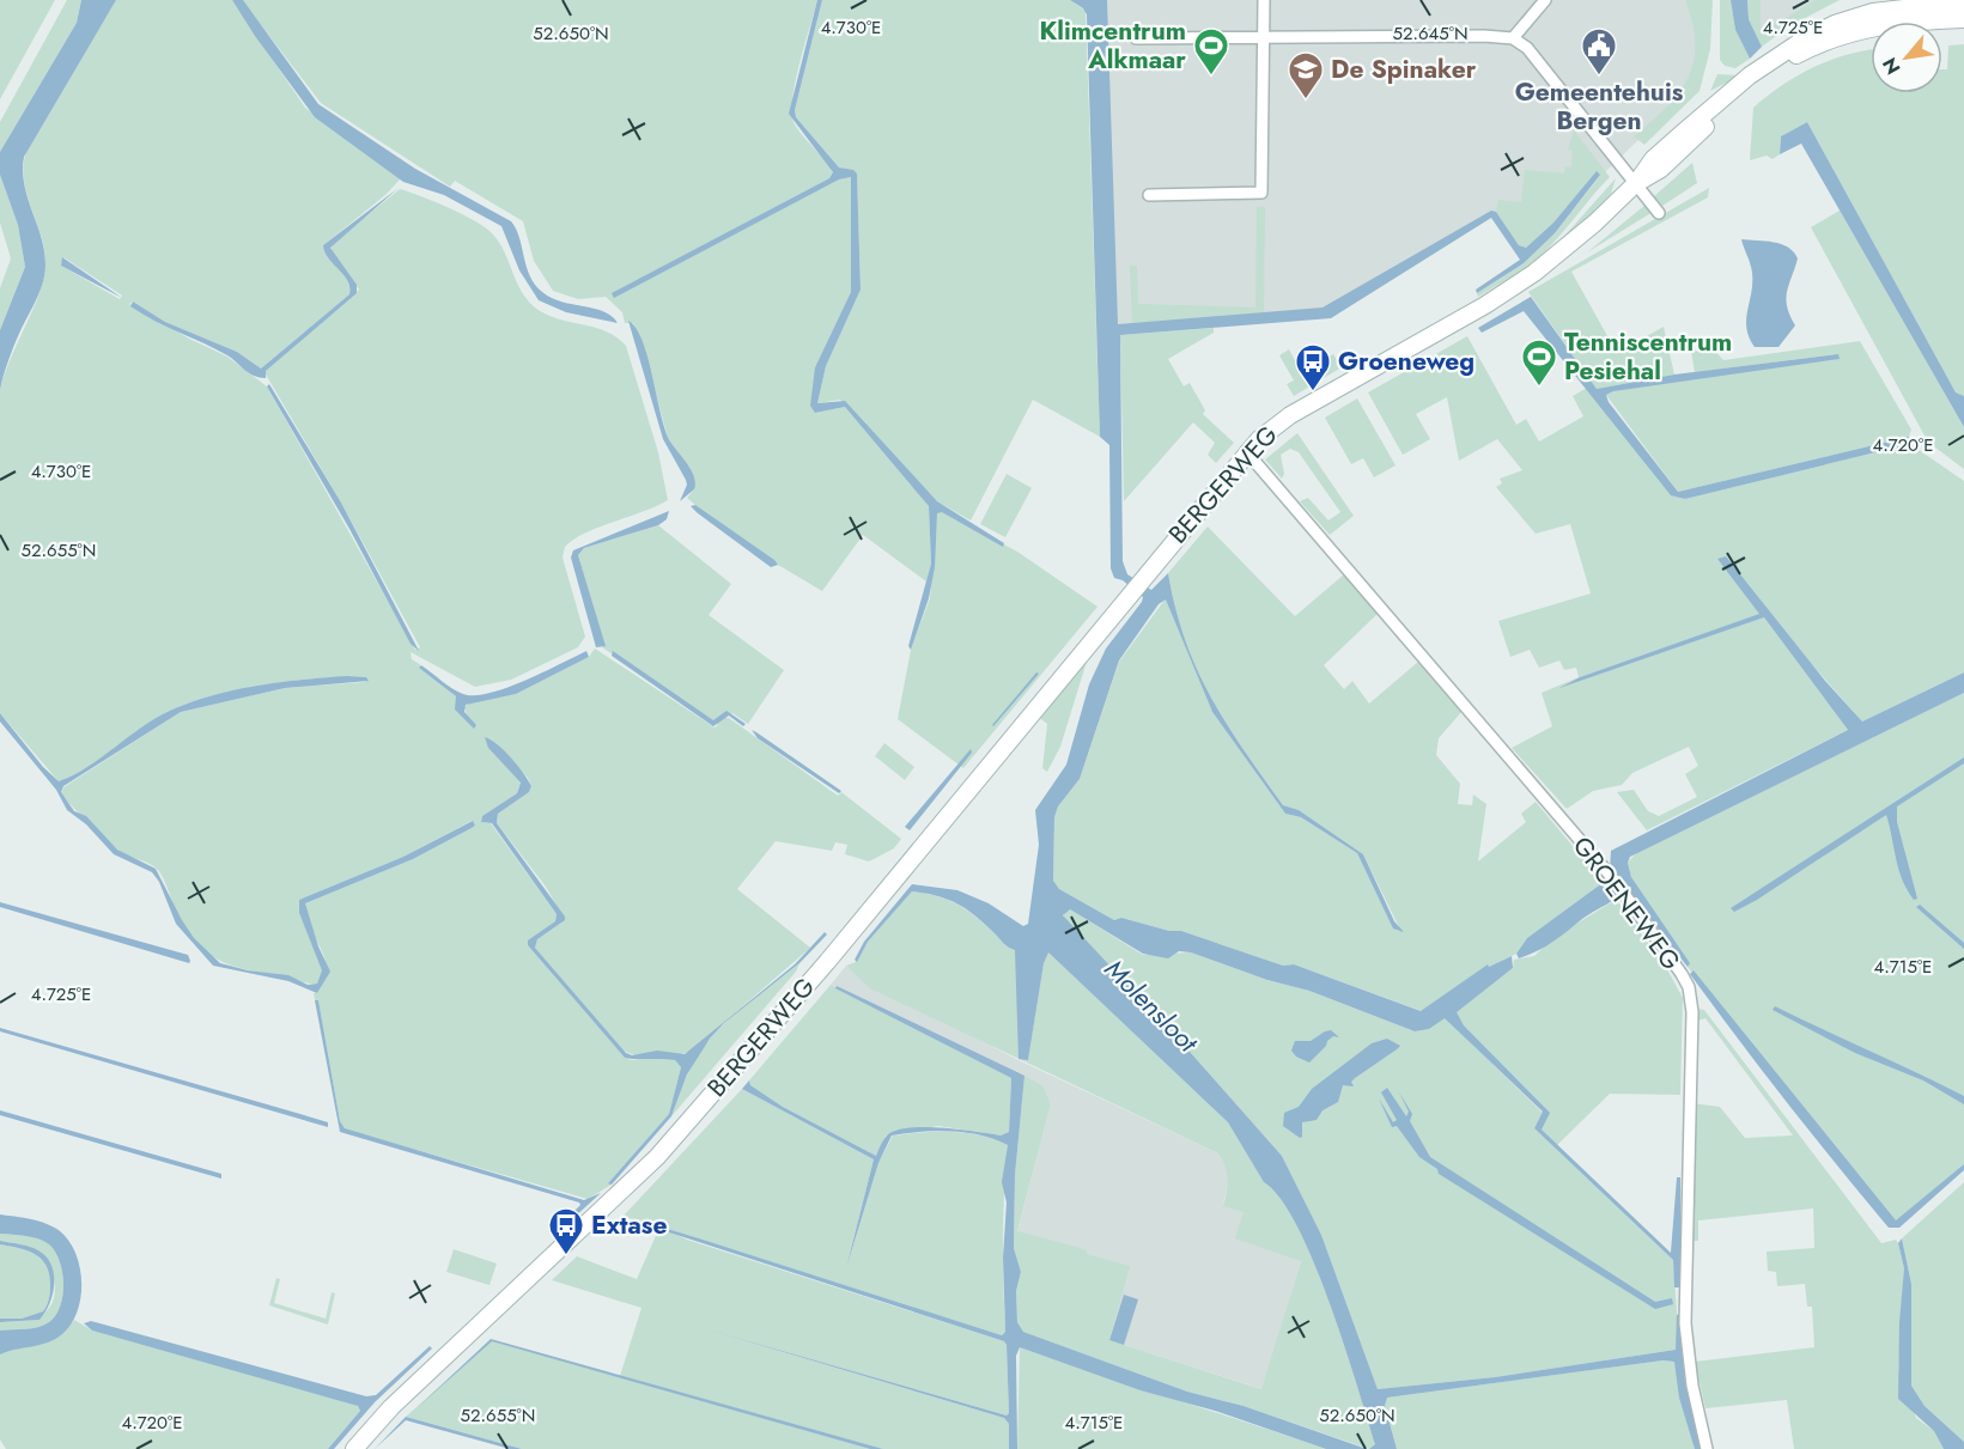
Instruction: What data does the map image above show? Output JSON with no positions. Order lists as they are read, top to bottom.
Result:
{
  "streets": {
    "main road": ["BERGERWEG"],
    "street": ["GROENEWEG"]
  },
  "crossings": [
    ["BERGERWEG", "GROENEWEG"]
  ],
  "water": ["Molensloot"],
  "places": {
    "sports": ["Klimcentrum Alkmaar", "Tenniscentrum Pesiehal"],
    "public building": ["Gemeentehuis Bergen"],
    "school or university": ["De Spinaker"],
    "bus stop": ["Groeneweg", "Extase"]
  },
  "north": "bottom left",
  "coordinates": [
    "4.730°E",
    "4.725°E",
    "52.645°N",
    "52.650°N",
    "4.720°E",
    "52.655°N",
    "4.715°E"
  ]
}
